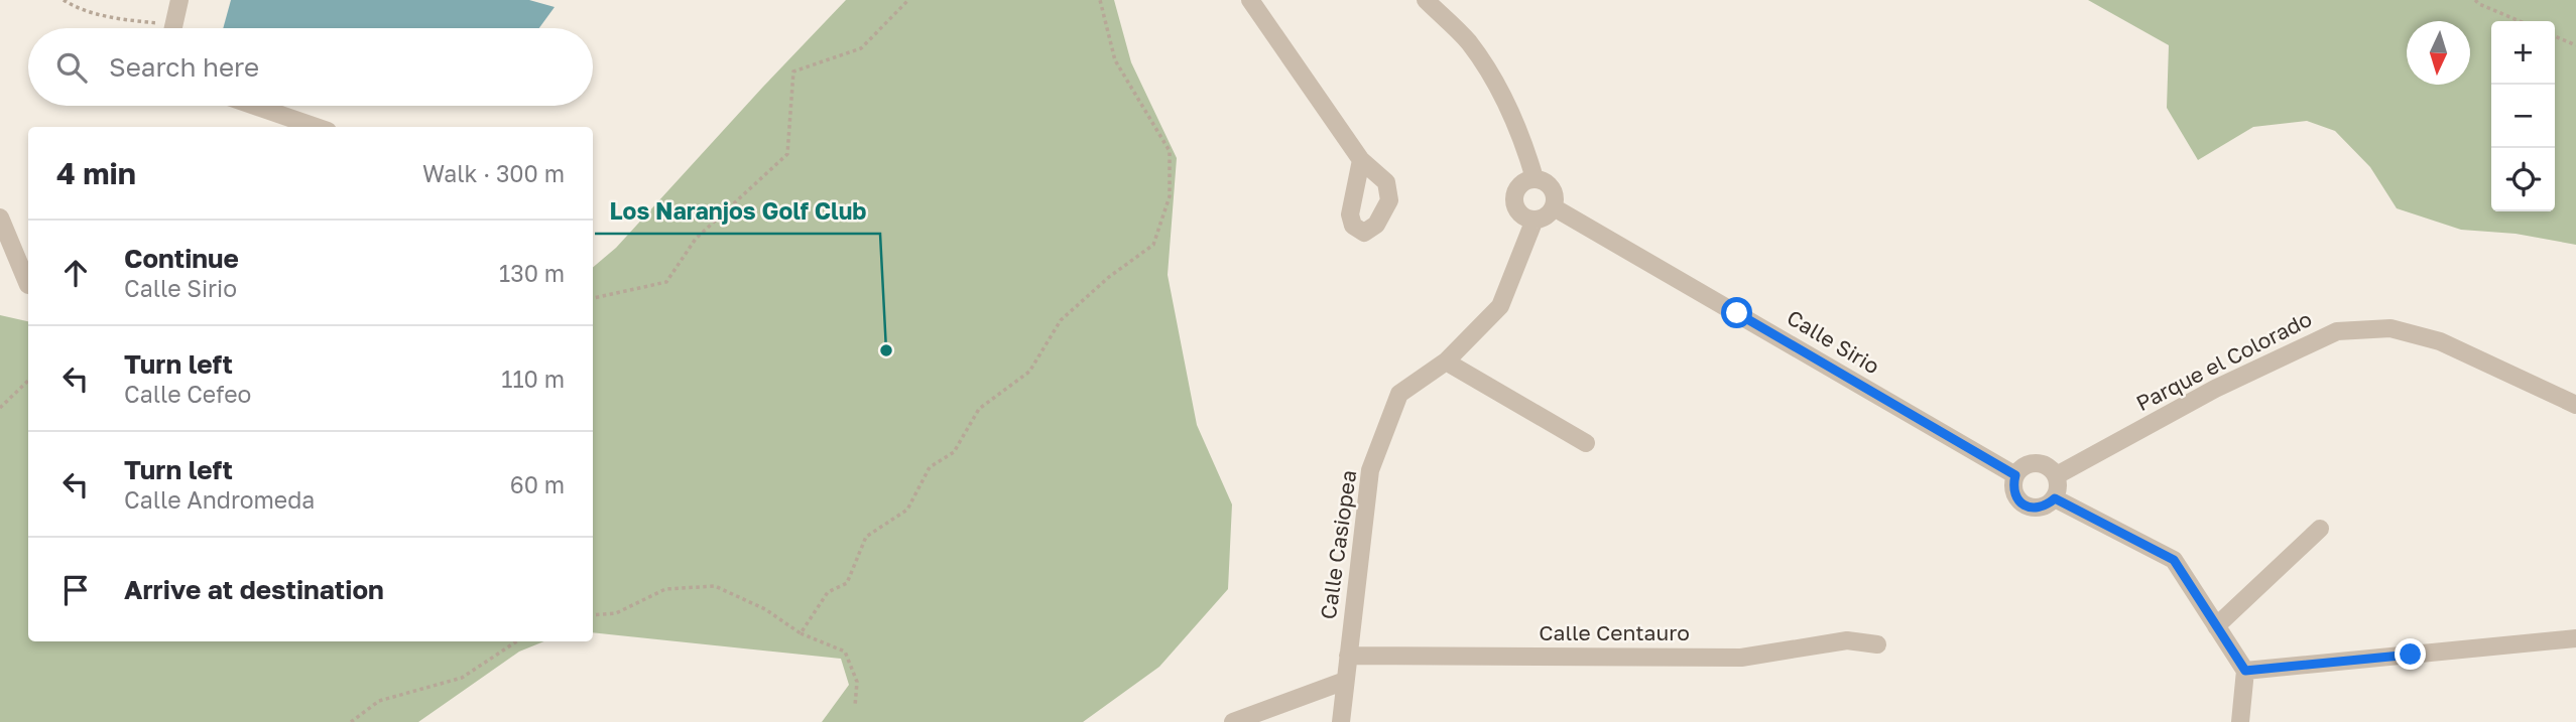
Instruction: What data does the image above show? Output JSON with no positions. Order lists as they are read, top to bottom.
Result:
{
  "streets": {
    "street": [
      "Calle Sirio",
      "Parque el Colorado",
      "Calle Casiopea",
      "Calle Centauro"
    ]
  },
  "crossings": [
    ["Calle Sirio", "Parque el Colorado"],
    ["Calle Sirio", "Calle Casiopea"],
    ["Calle Casiopea", "Calle Centauro"]
  ],
  "places": ["Los Naranjos Golf Club"],
  "north": "bottom",
  "page": {
    "map_buttons": ["+", "−"],
    "search": "Search here",
    "heading": ["4 min", "Walk · 300 m"],
    "list": [
      ["Continue", "Calle Sirio", "130 m"],
      ["Turn left", "Calle Cefeo", "110 m"],
      ["Turn left", "Calle Andromeda", "60 m"],
      "Arrive at destination"
    ]
  }
}
